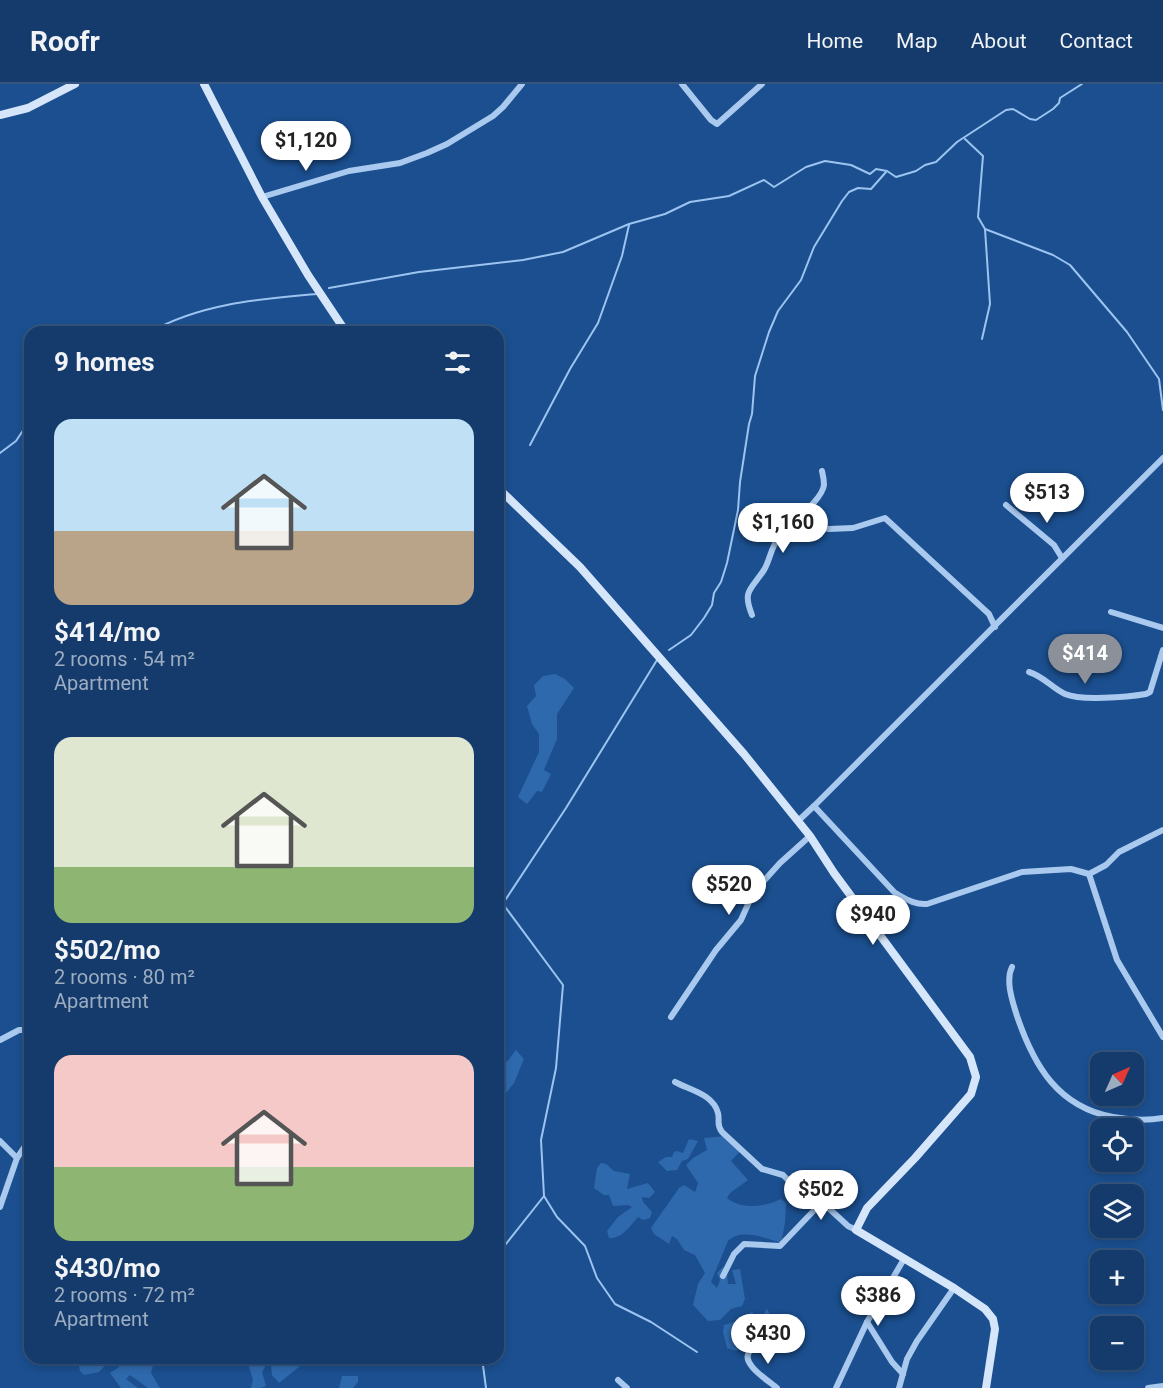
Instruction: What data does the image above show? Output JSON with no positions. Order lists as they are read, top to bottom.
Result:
{
  "north": "top right",
  "page": {
    "header": "Roofr",
    "nav": [
      "Home",
      "Map",
      "About",
      "Contact"
    ],
    "price": [
      "$1,120",
      "$513",
      "$1,160",
      "$414",
      "$520",
      "$940",
      "$502",
      "$386",
      "$430"
    ],
    "heading": "9 homes",
    "list": [
      {
        "name": "$414/mo",
        "note": "2 rooms · 54 m² · Apartment"
      },
      {
        "name": "$502/mo",
        "note": "2 rooms · 80 m² · Apartment"
      },
      {
        "name": "$430/mo",
        "note": "2 rooms · 72 m² · Apartment"
      }
    ],
    "map_buttons": ["+", "−"]
  }
}
